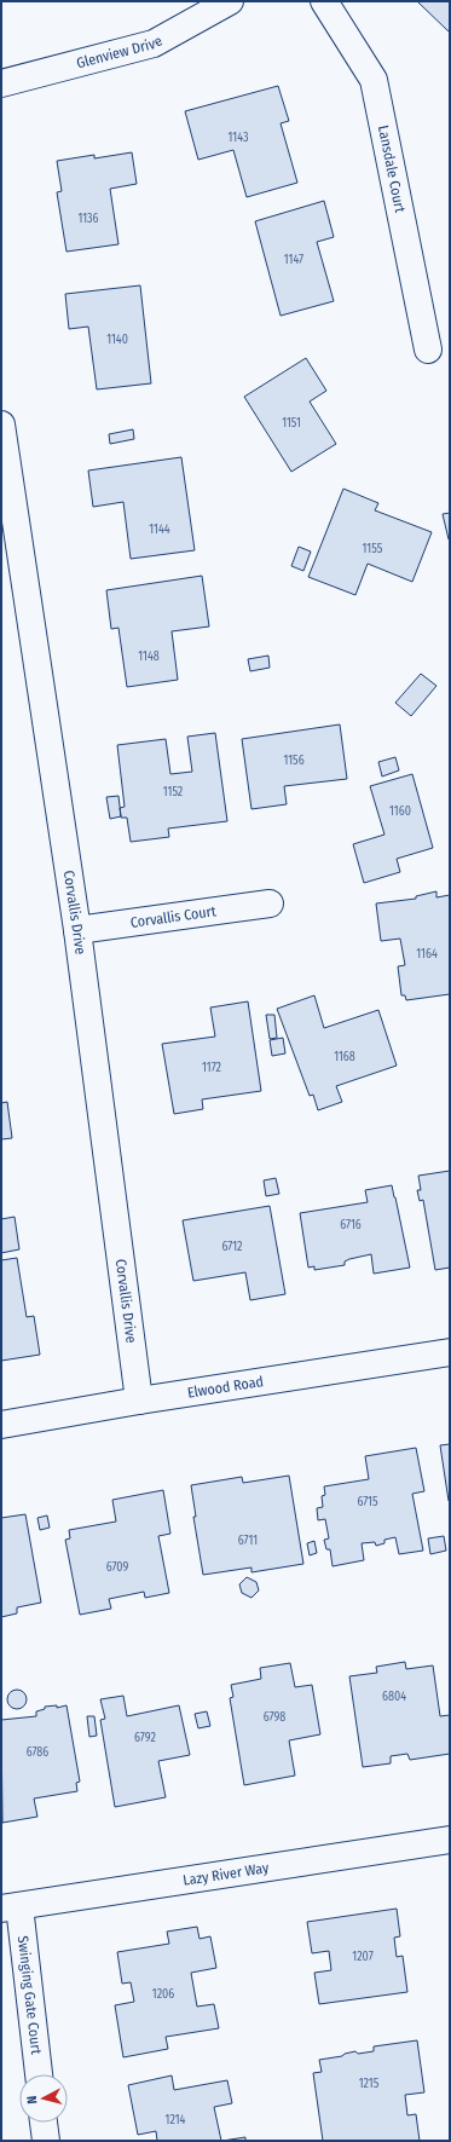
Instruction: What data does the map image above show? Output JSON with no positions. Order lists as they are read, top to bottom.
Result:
{
  "streets": {
    "street": [
      "Glenview Drive",
      "Lansdale Court",
      "Corvallis Drive",
      "Corvallis Court",
      "Elwood Road",
      "Lazy River Way",
      "Swinging Gate Court"
    ]
  },
  "crossings": [
    ["Corvallis Drive", "Corvallis Court"],
    ["Corvallis Drive", "Elwood Road"],
    ["Lazy River Way", "Swinging Gate Court"]
  ],
  "house_numbers": [
    "1143",
    "1136",
    "1147",
    "1140",
    "1151",
    "1144",
    "1155",
    "1148",
    "1156",
    "1152",
    "1160",
    "1164",
    "1168",
    "1172",
    "6716",
    "6712",
    "6715",
    "6711",
    "6709",
    "6804",
    "6798",
    "6792",
    "6786",
    "1207",
    "1206",
    "1215",
    "1214"
  ],
  "north": "left"
}
